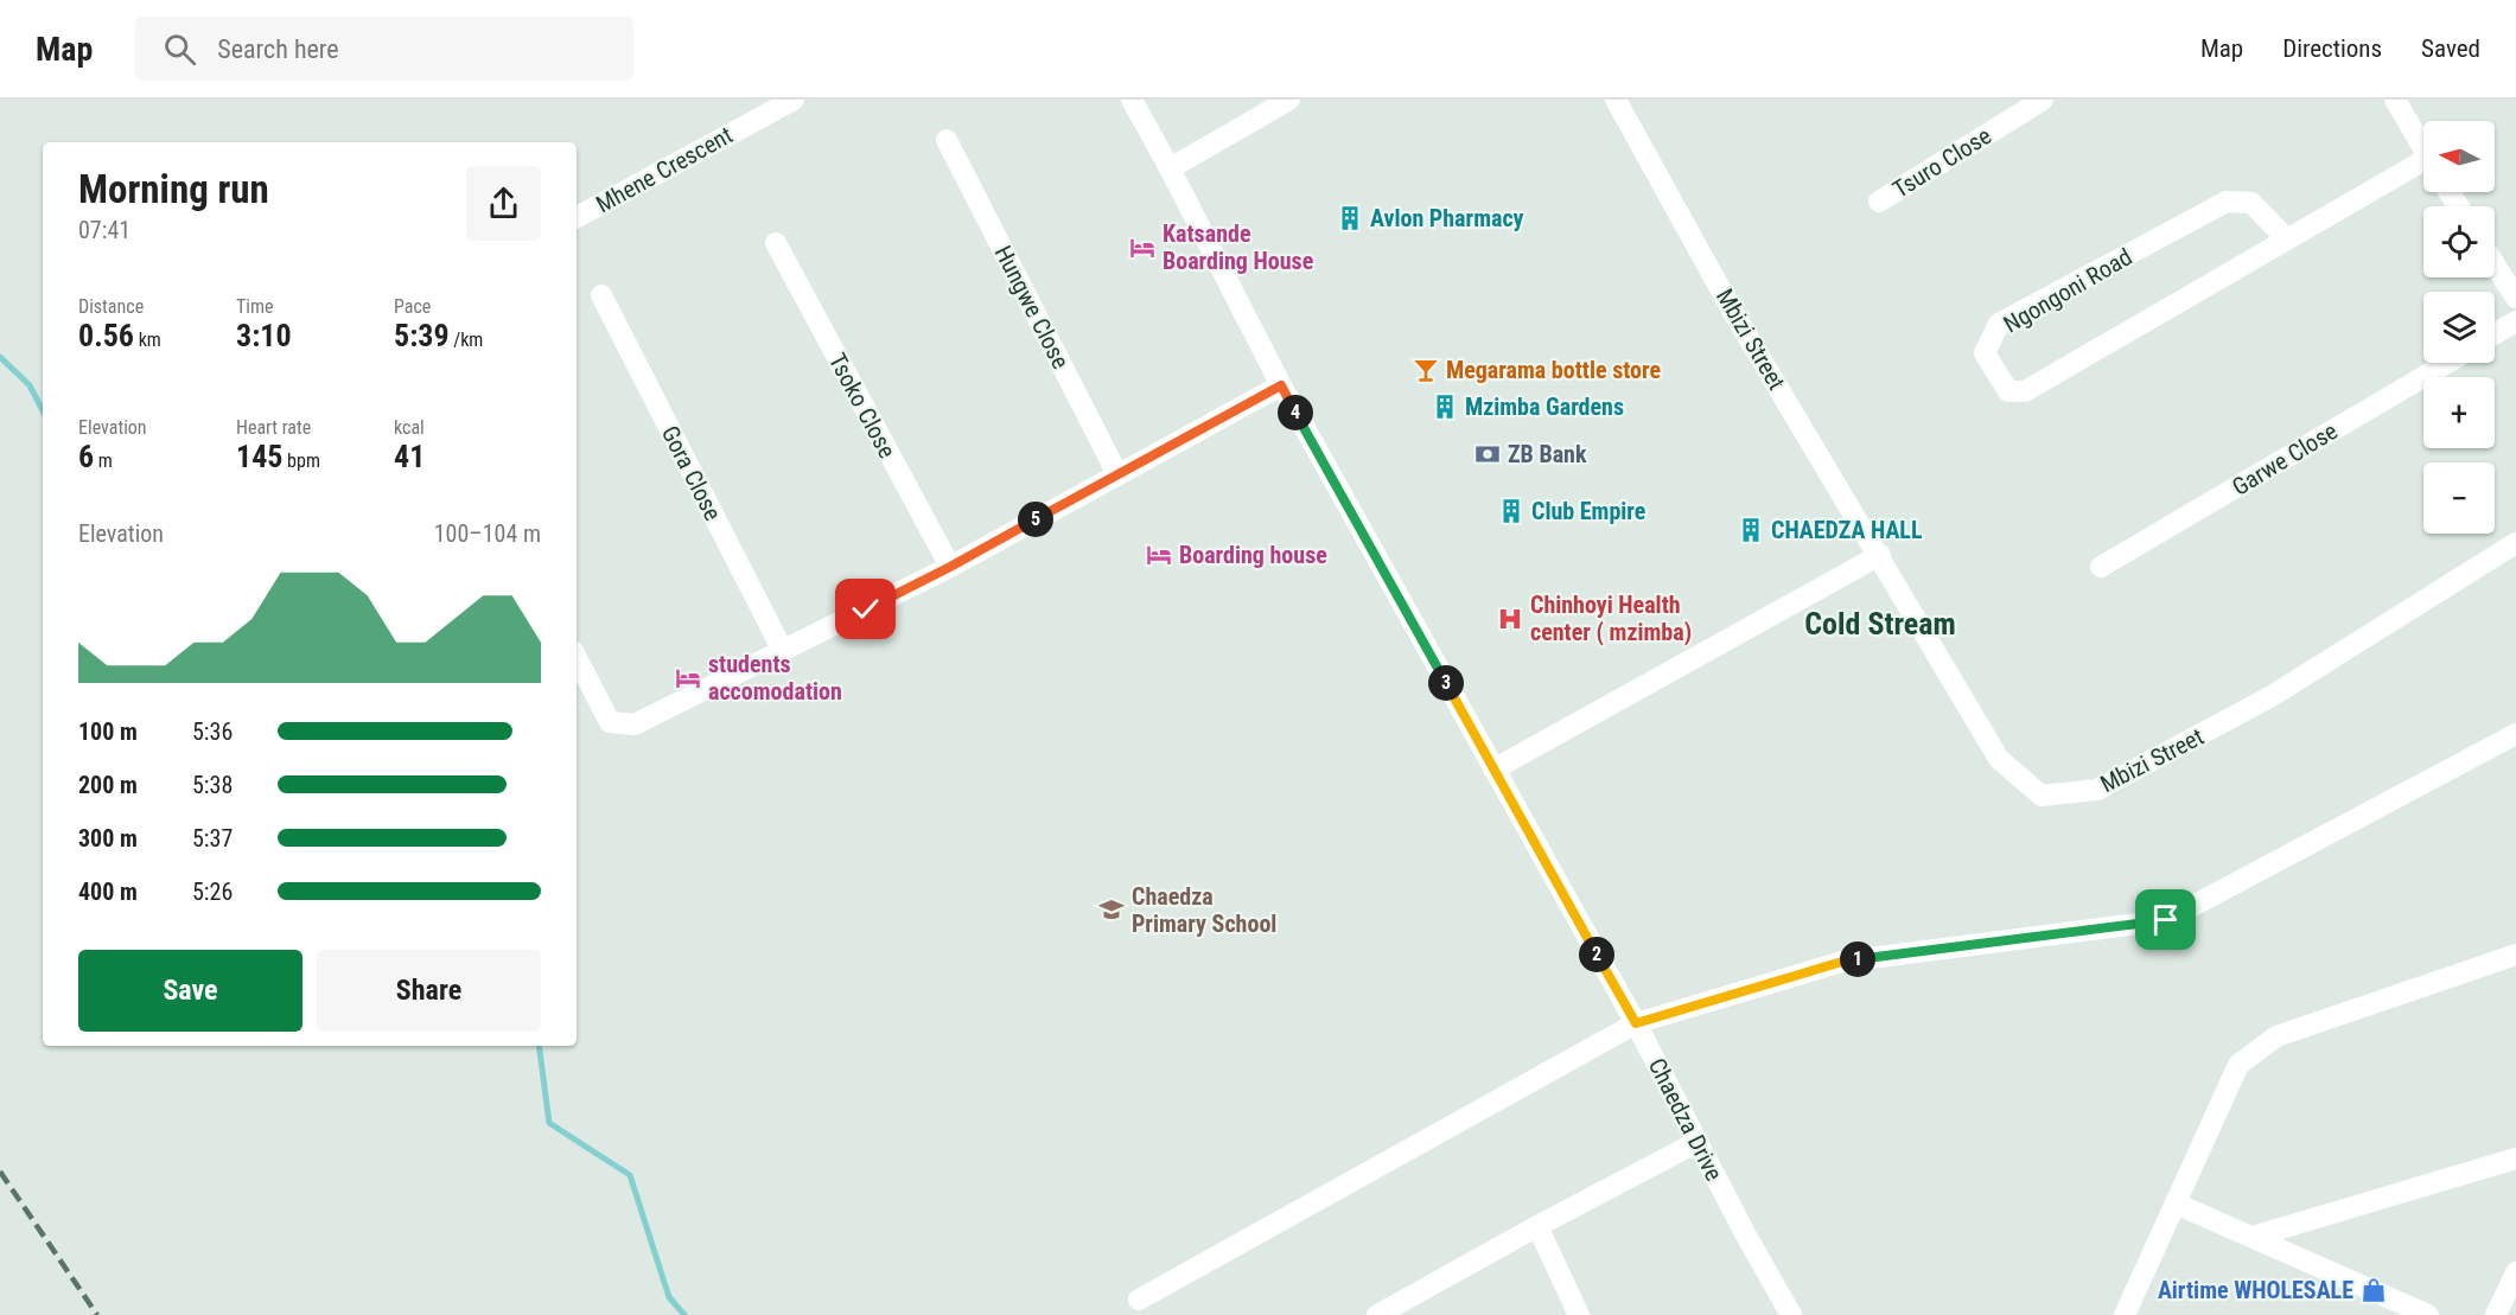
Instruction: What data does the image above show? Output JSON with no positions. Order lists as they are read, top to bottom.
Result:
{
  "streets": {
    "street": [
      "Tsuro Close",
      "Mhene Crescent",
      "Ngongoni Road",
      "Hungwe Close",
      "Mbizi Street",
      "Tsoko Close",
      "Garwe Close",
      "Gora Close",
      "Chaedza Drive"
    ]
  },
  "districts": ["Cold Stream"],
  "places": {
    "building": [
      "Avlon Pharmacy",
      "Mzimba Gardens",
      "Club Empire",
      "CHAEDZA HALL"
    ],
    "hotel": ["Katsande Boarding House", "Boarding house", "students accomodation"],
    "bar": ["Megarama bottle store"],
    "bank": ["ZB Bank"],
    "hospital": ["Chinhoyi Health center ( mzimba)"],
    "school or university": ["Chaedza Primary School"],
    "shop": ["Airtime WHOLESALE"]
  },
  "north": "left",
  "page": {
    "header": "Map",
    "search": "Search here",
    "nav": ["Map", "Directions", "Saved"],
    "map_buttons": ["+", "−"],
    "heading": ["Morning run", "07:41"],
    "stats": [
      ["Distance", "0.56 km"],
      ["Time", "3:10"],
      ["Pace", "5:39 /km"],
      ["Elevation", "6 m"],
      ["Heart rate", "145 bpm"],
      ["kcal", "41"]
    ],
    "pins": [
      "4",
      "5",
      "3",
      "2",
      "1"
    ],
    "chart": ["Elevation", "100–104 m"],
    "list": [
      {
        "name": "100 m",
        "note": "5:36"
      },
      {
        "name": "200 m",
        "note": "5:38"
      },
      {
        "name": "300 m",
        "note": "5:37"
      },
      {
        "name": "400 m",
        "note": "5:26"
      }
    ],
    "buttons": ["Save", "Share"]
  }
}
